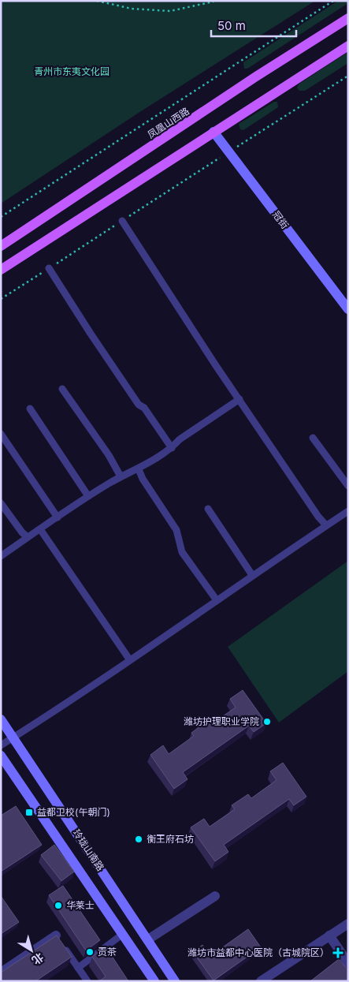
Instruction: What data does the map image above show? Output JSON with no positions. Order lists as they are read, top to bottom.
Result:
{
  "streets": {
    "main road": ["凤凰山西路", "冠街", "玲珑山南路"]
  },
  "parks": ["青州市东夷文化园"],
  "places": {
    "other": [
      "潍坊护理职业学院",
      "衡王府石坊",
      "华莱士",
      "贡茶"
    ],
    "transit": ["益都卫校(午朝门)"],
    "health": ["潍坊市益都中心医院（古城院区）"]
  },
  "scale_bar": "50 m",
  "north": "bottom right"
}
